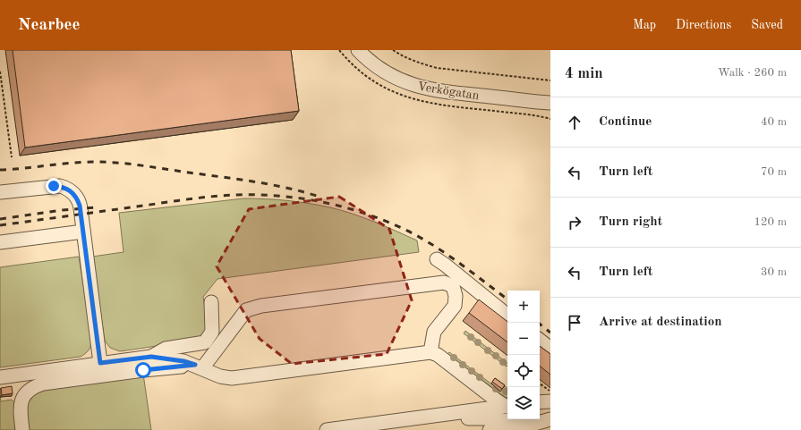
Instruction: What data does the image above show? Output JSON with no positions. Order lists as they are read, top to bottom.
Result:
{
  "streets": {
    "street": ["Verkögatan"]
  },
  "page": {
    "header": "Nearbee",
    "nav": ["Map", "Directions", "Saved"],
    "heading": ["4 min", "Walk · 260 m"],
    "list": [
      ["Continue", "40 m"],
      ["Turn left", "70 m"],
      ["Turn right", "120 m"],
      ["Turn left", "30 m"],
      "Arrive at destination"
    ],
    "map_buttons": ["+", "−"]
  }
}
